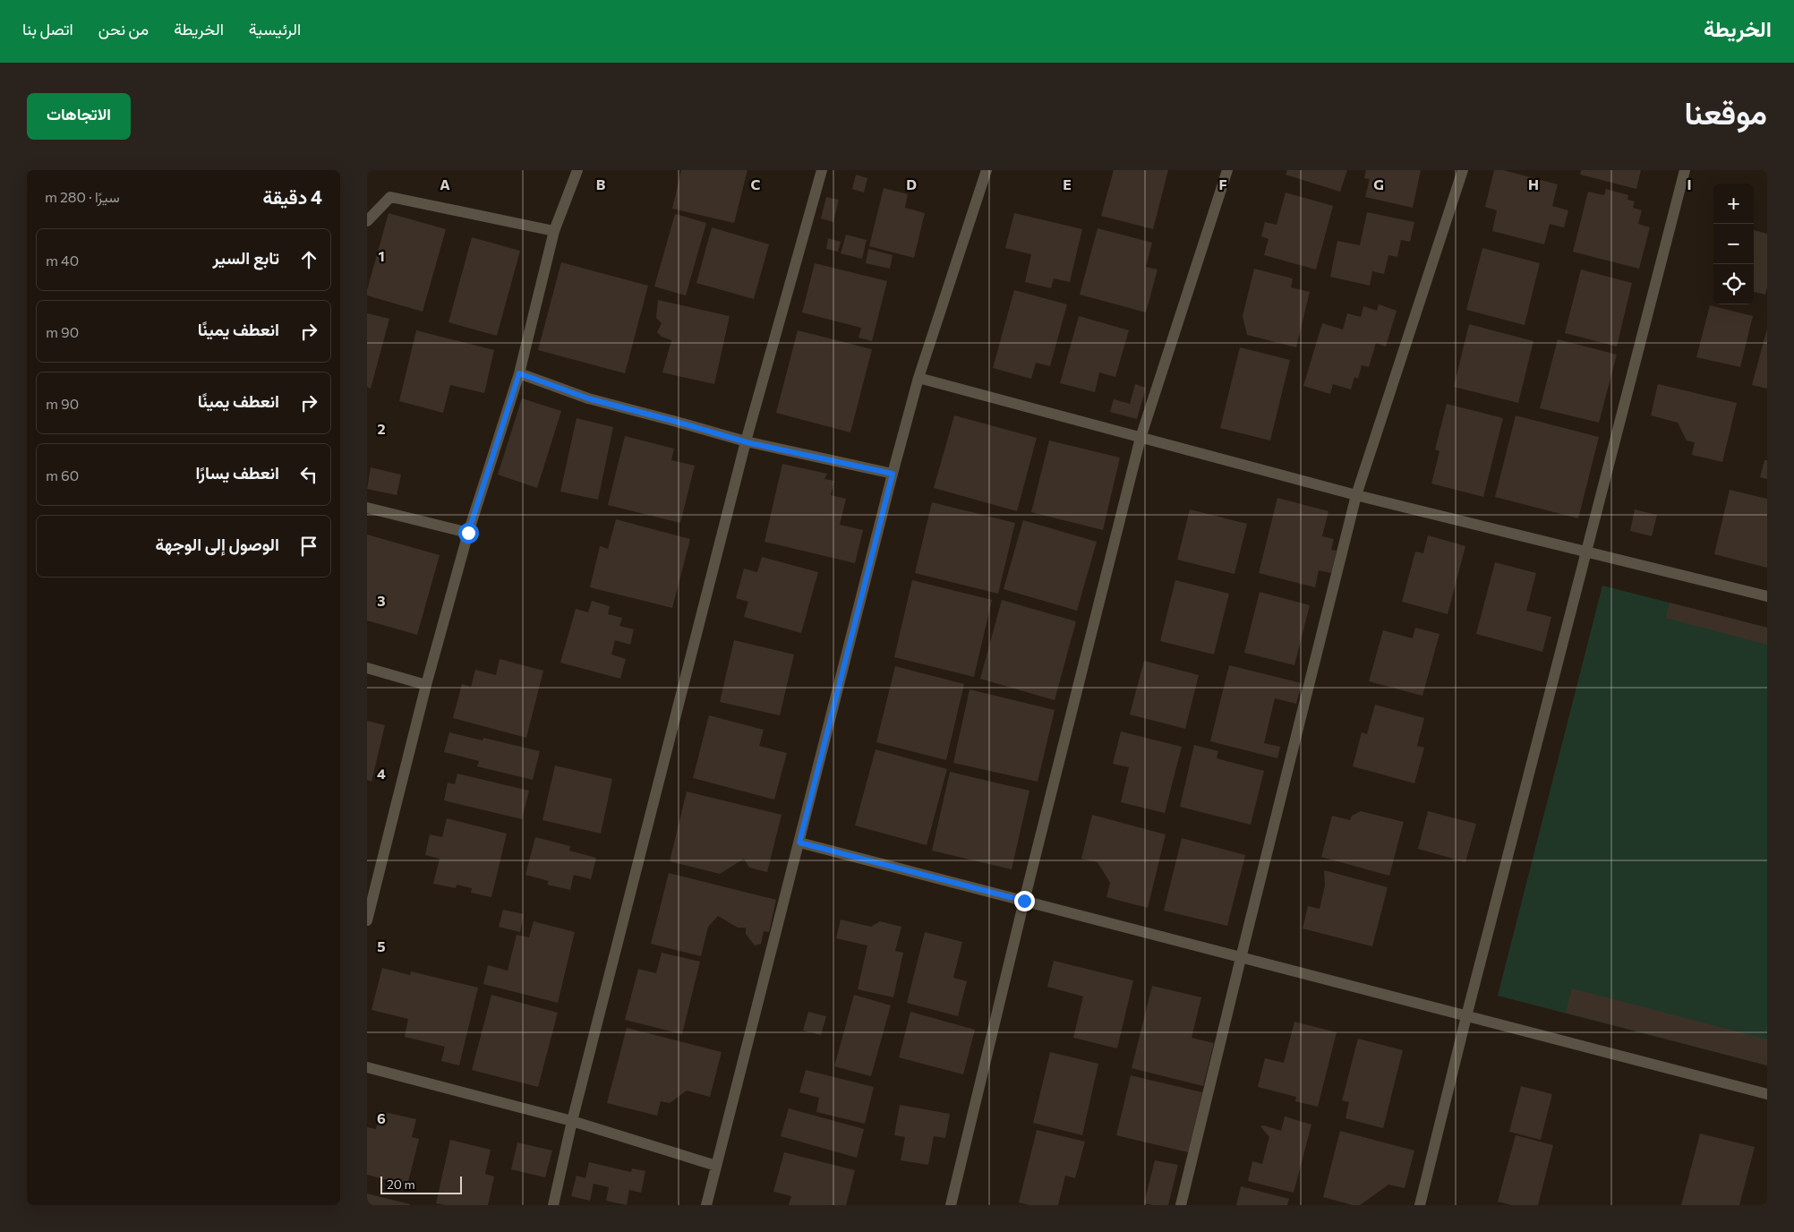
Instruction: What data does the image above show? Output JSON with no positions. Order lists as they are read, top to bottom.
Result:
{
  "scale_bar": "20 m",
  "page": {
    "header": "الخريطة",
    "nav": [
      "الرئيسية",
      "الخريطة",
      "من نحن",
      "اتصل بنا"
    ],
    "title": "موقعنا",
    "buttons": "الاتجاهات",
    "heading": ["4 دقيقة", "سيرًا · 280 m"],
    "map_buttons": ["+", "−"],
    "list": [
      ["تابع السير", "40 m"],
      ["انعطف يمينًا", "90 m"],
      ["انعطف يمينًا", "90 m"],
      ["انعطف يسارًا", "60 m"],
      "الوصول إلى الوجهة"
    ],
    "scale": "20 m"
  },
  "grid": {
    "columns": [
      "A",
      "B",
      "C",
      "D",
      "E",
      "F",
      "G",
      "H",
      "I"
    ],
    "rows": [
      "1",
      "2",
      "3",
      "4",
      "5",
      "6"
    ]
  }
}
